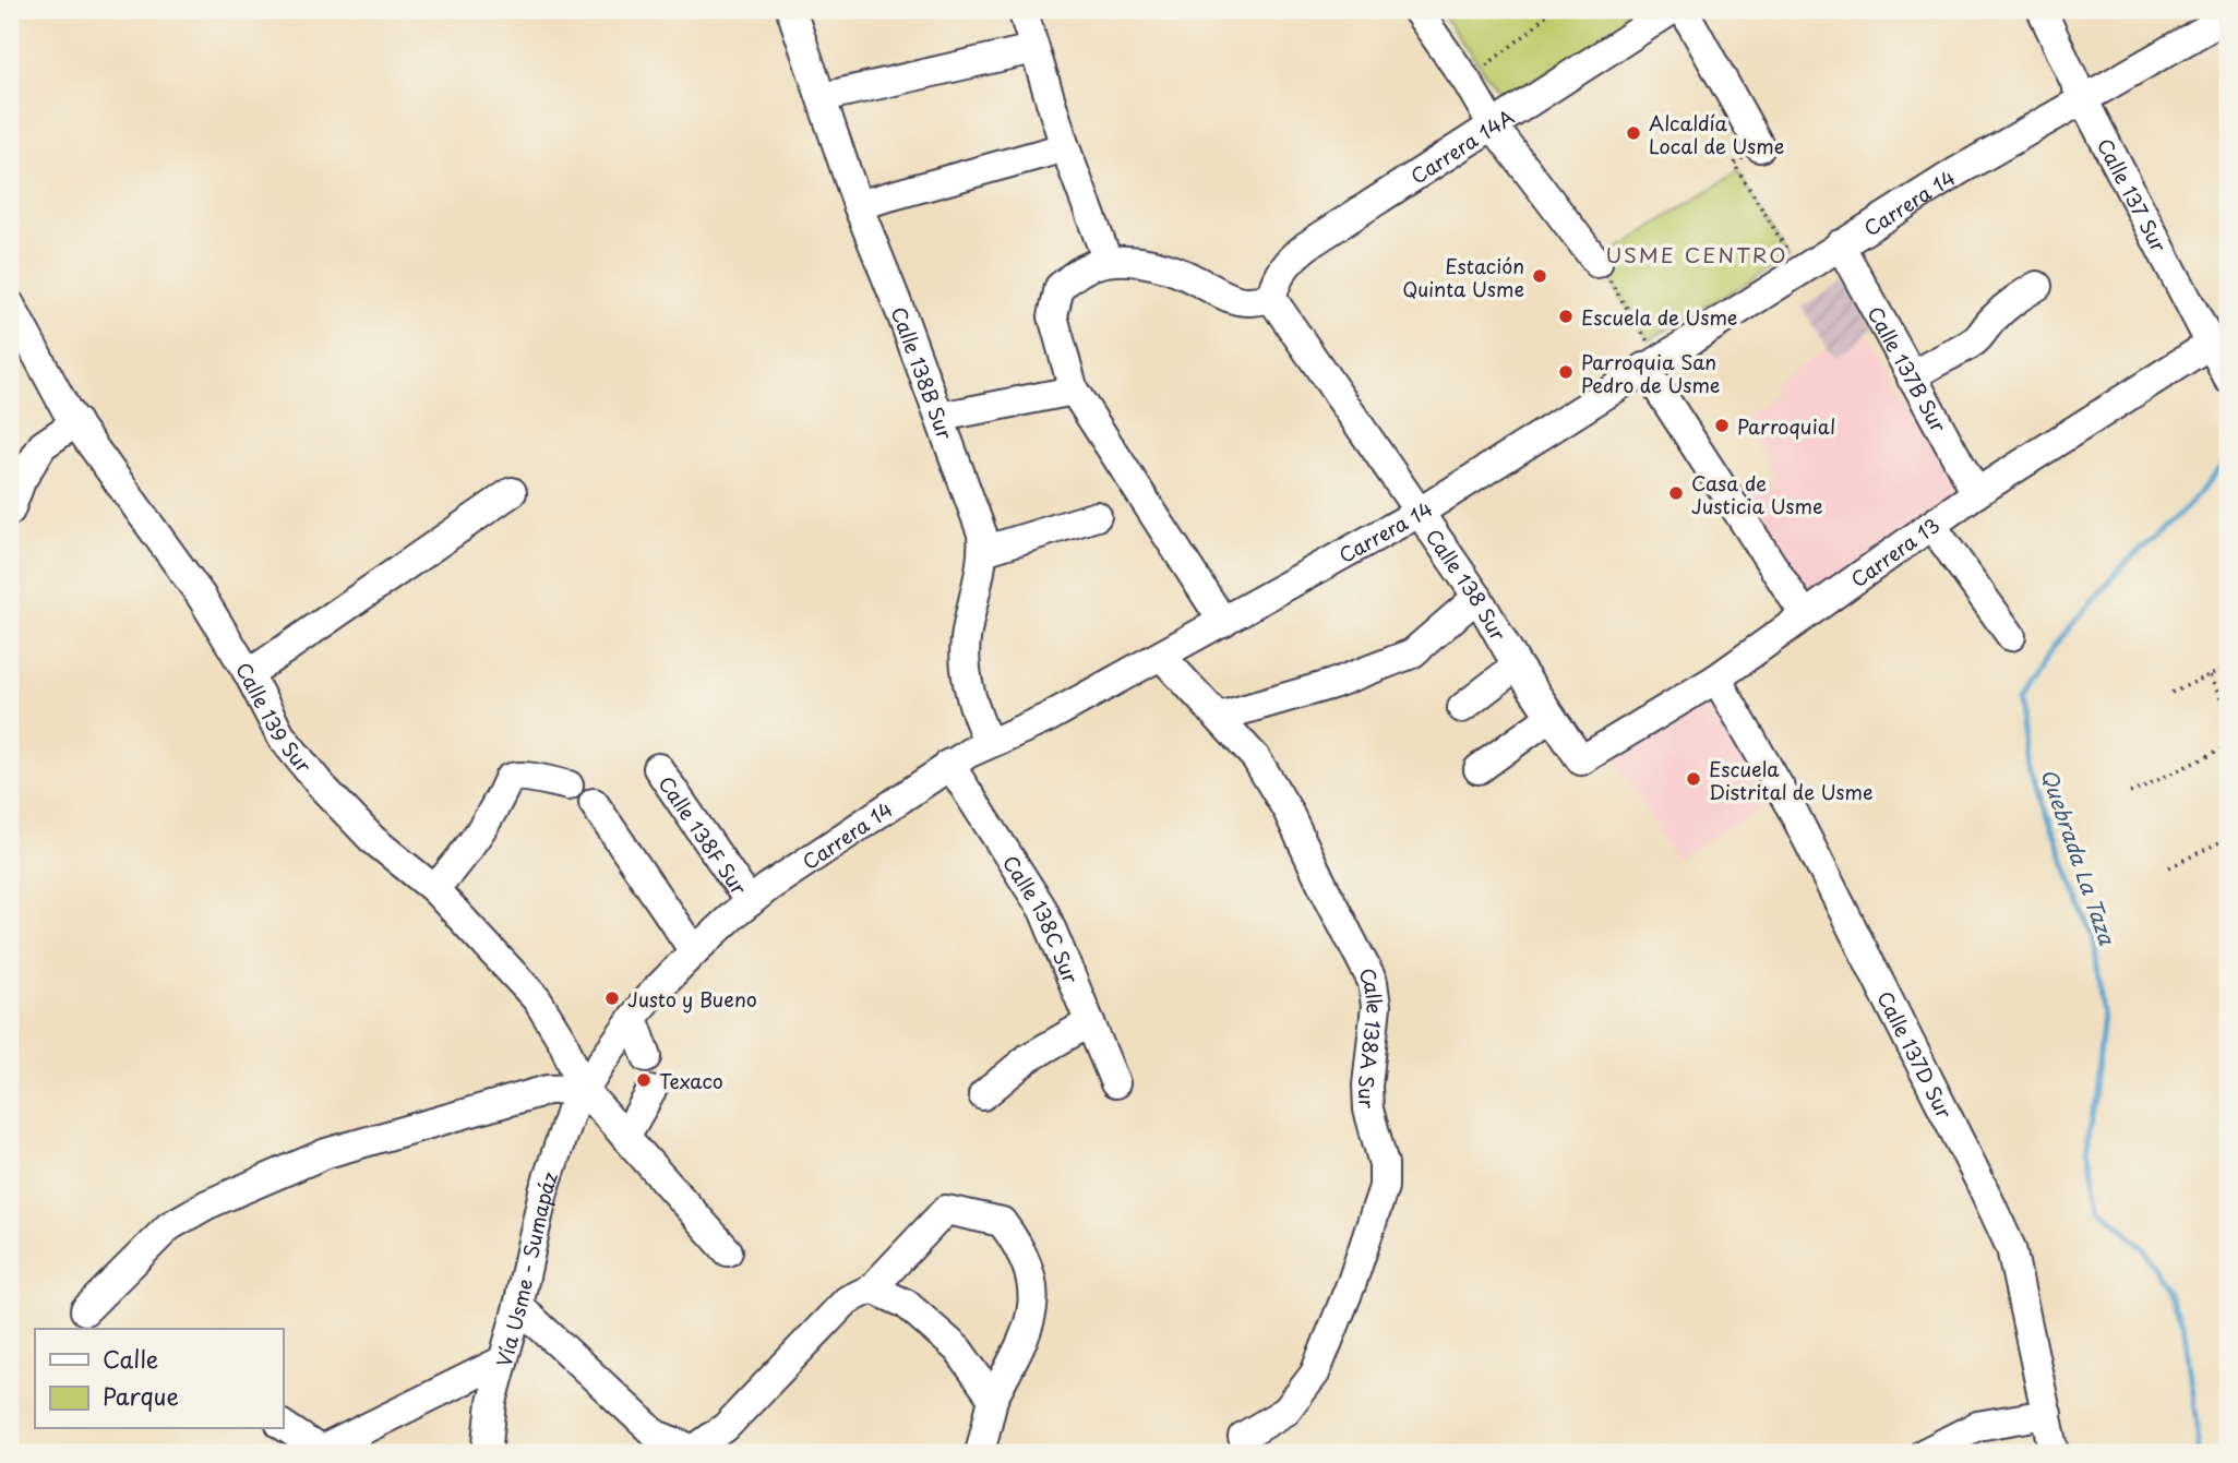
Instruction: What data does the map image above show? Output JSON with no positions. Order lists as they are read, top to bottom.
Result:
{
  "streets": {
    "street": [
      "Carrera 14A",
      "Calle 137 Sur",
      "Carrera 14",
      "Calle 137B Sur",
      "Calle 138B Sur",
      "Carrera 13",
      "Calle 138 Sur",
      "Calle 139 Sur",
      "Calle 138F Sur",
      "Calle 138C Sur",
      "Calle 138A Sur",
      "Calle 137D Sur",
      "Vía Usme - Sumapáz"
    ]
  },
  "crossings": [
    ["Carrera 14A", "Calle 138 Sur"],
    ["Calle 137 Sur", "Carrera 14"],
    ["Calle 137 Sur", "Carrera 13"],
    ["Carrera 14", "Calle 137B Sur"],
    ["Carrera 14", "Calle 138B Sur"],
    ["Carrera 14", "Calle 138 Sur"],
    ["Carrera 14", "Calle 139 Sur"],
    ["Carrera 14", "Calle 138F Sur"],
    ["Carrera 14", "Calle 138C Sur"],
    ["Carrera 14", "Calle 138A Sur"],
    ["Carrera 14", "Vía Usme - Sumapáz"],
    ["Calle 137B Sur", "Carrera 13"],
    ["Carrera 13", "Calle 138 Sur"],
    ["Carrera 13", "Calle 137D Sur"],
    ["Calle 139 Sur", "Vía Usme - Sumapáz"]
  ],
  "districts": ["USME CENTRO"],
  "water": ["Quebrada La Taza"],
  "places": [
    "Alcaldía Local de Usme",
    "Estación Quinta Usme",
    "Escuela de Usme",
    "Parroquia San Pedro de Usme",
    "Parroquial",
    "Casa de Justicia Usme",
    "Escuela Distrital de Usme",
    "Justo y Bueno",
    "Texaco"
  ],
  "legend": ["Calle", "Parque"]
}
